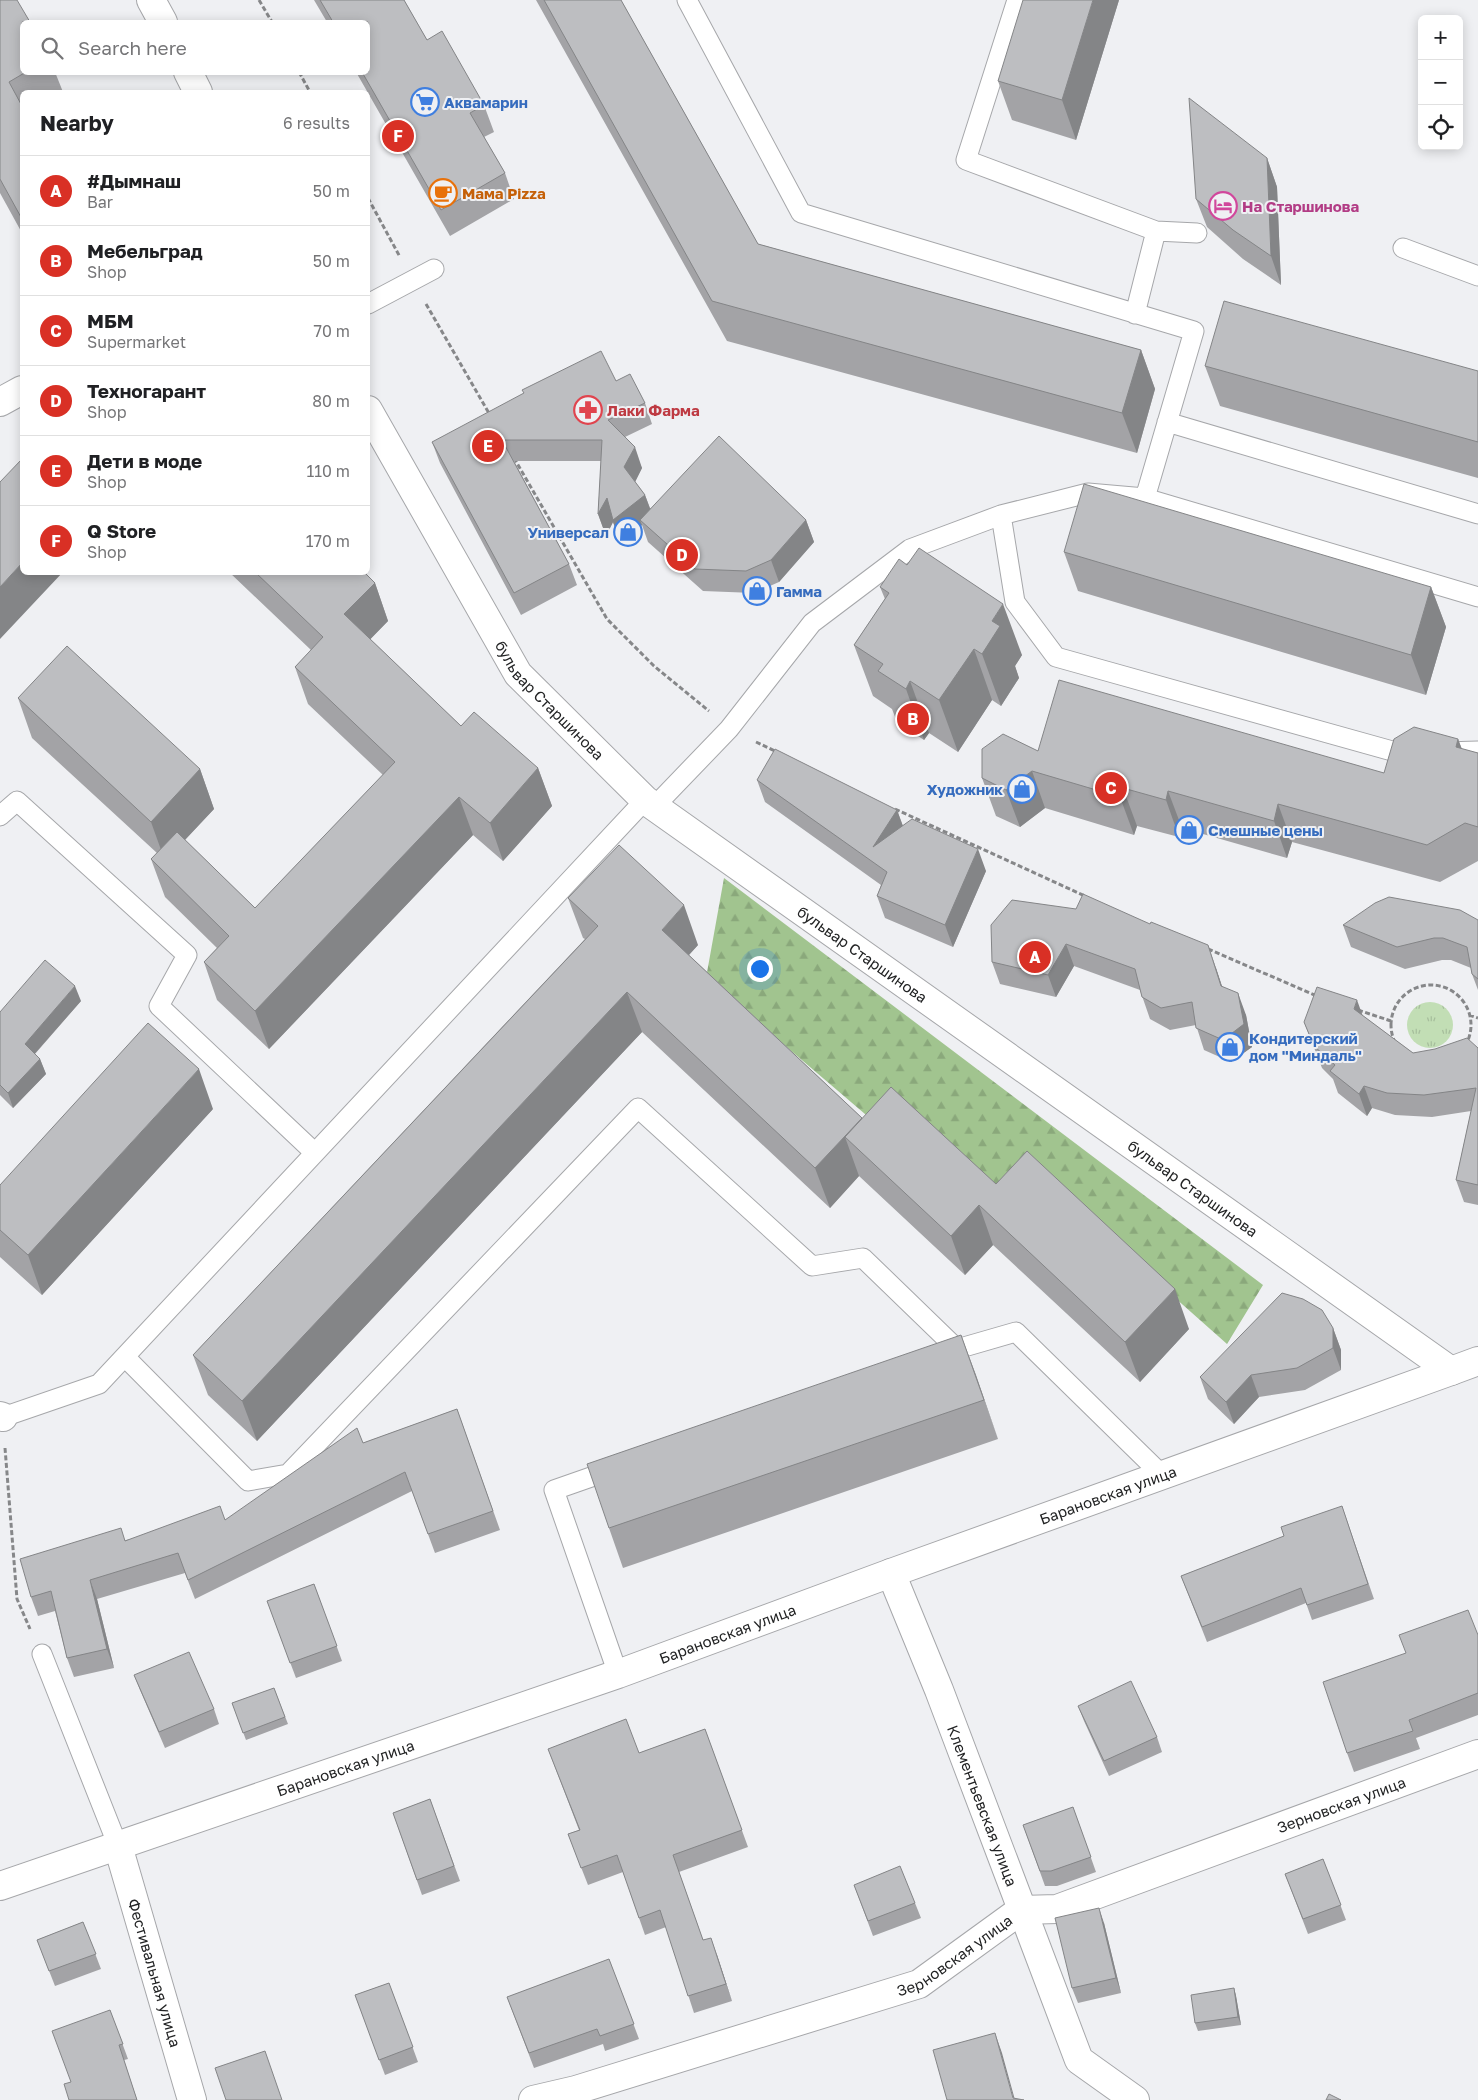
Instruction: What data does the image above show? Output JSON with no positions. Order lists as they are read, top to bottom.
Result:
{
  "streets": {
    "street": [
      "бульвар Старшинова",
      "Барановская улица",
      "Зерновская улица",
      "Клементьевская улица",
      "Фестивальная улица"
    ]
  },
  "crossings": [
    ["бульвар Старшинова", "Барановская улица"],
    ["Барановская улица", "Клементьевская улица"],
    ["Барановская улица", "Фестивальная улица"],
    ["Зерновская улица", "Клементьевская улица"]
  ],
  "places": {
    "supermarket": ["Аквамарин"],
    "cafe": ["Мама Pizza"],
    "hotel": ["На Старшинова"],
    "pharmacy": ["Лаки Фарма"],
    "shop": [
      "Универсал",
      "Гамма",
      "Художник",
      "Смешные цены",
      "Кондитерский дом \"Миндаль\""
    ]
  },
  "page": {
    "map_buttons": ["+", "−"],
    "search": "Search here",
    "heading": ["Nearby", "6 results"],
    "pins": [
      "F",
      "E",
      "D",
      "B",
      "C",
      "A"
    ],
    "list": [
      {
        "mark": "A",
        "name": "#Дымнаш",
        "note": "Bar",
        "value": "50 m"
      },
      {
        "mark": "B",
        "name": "Мебельград",
        "note": "Shop",
        "value": "50 m"
      },
      {
        "mark": "C",
        "name": "МБМ",
        "note": "Supermarket",
        "value": "70 m"
      },
      {
        "mark": "D",
        "name": "Техногарант",
        "note": "Shop",
        "value": "80 m"
      },
      {
        "mark": "E",
        "name": "Дети в моде",
        "note": "Shop",
        "value": "110 m"
      },
      {
        "mark": "F",
        "name": "Q Store",
        "note": "Shop",
        "value": "170 m"
      }
    ]
  }
}
